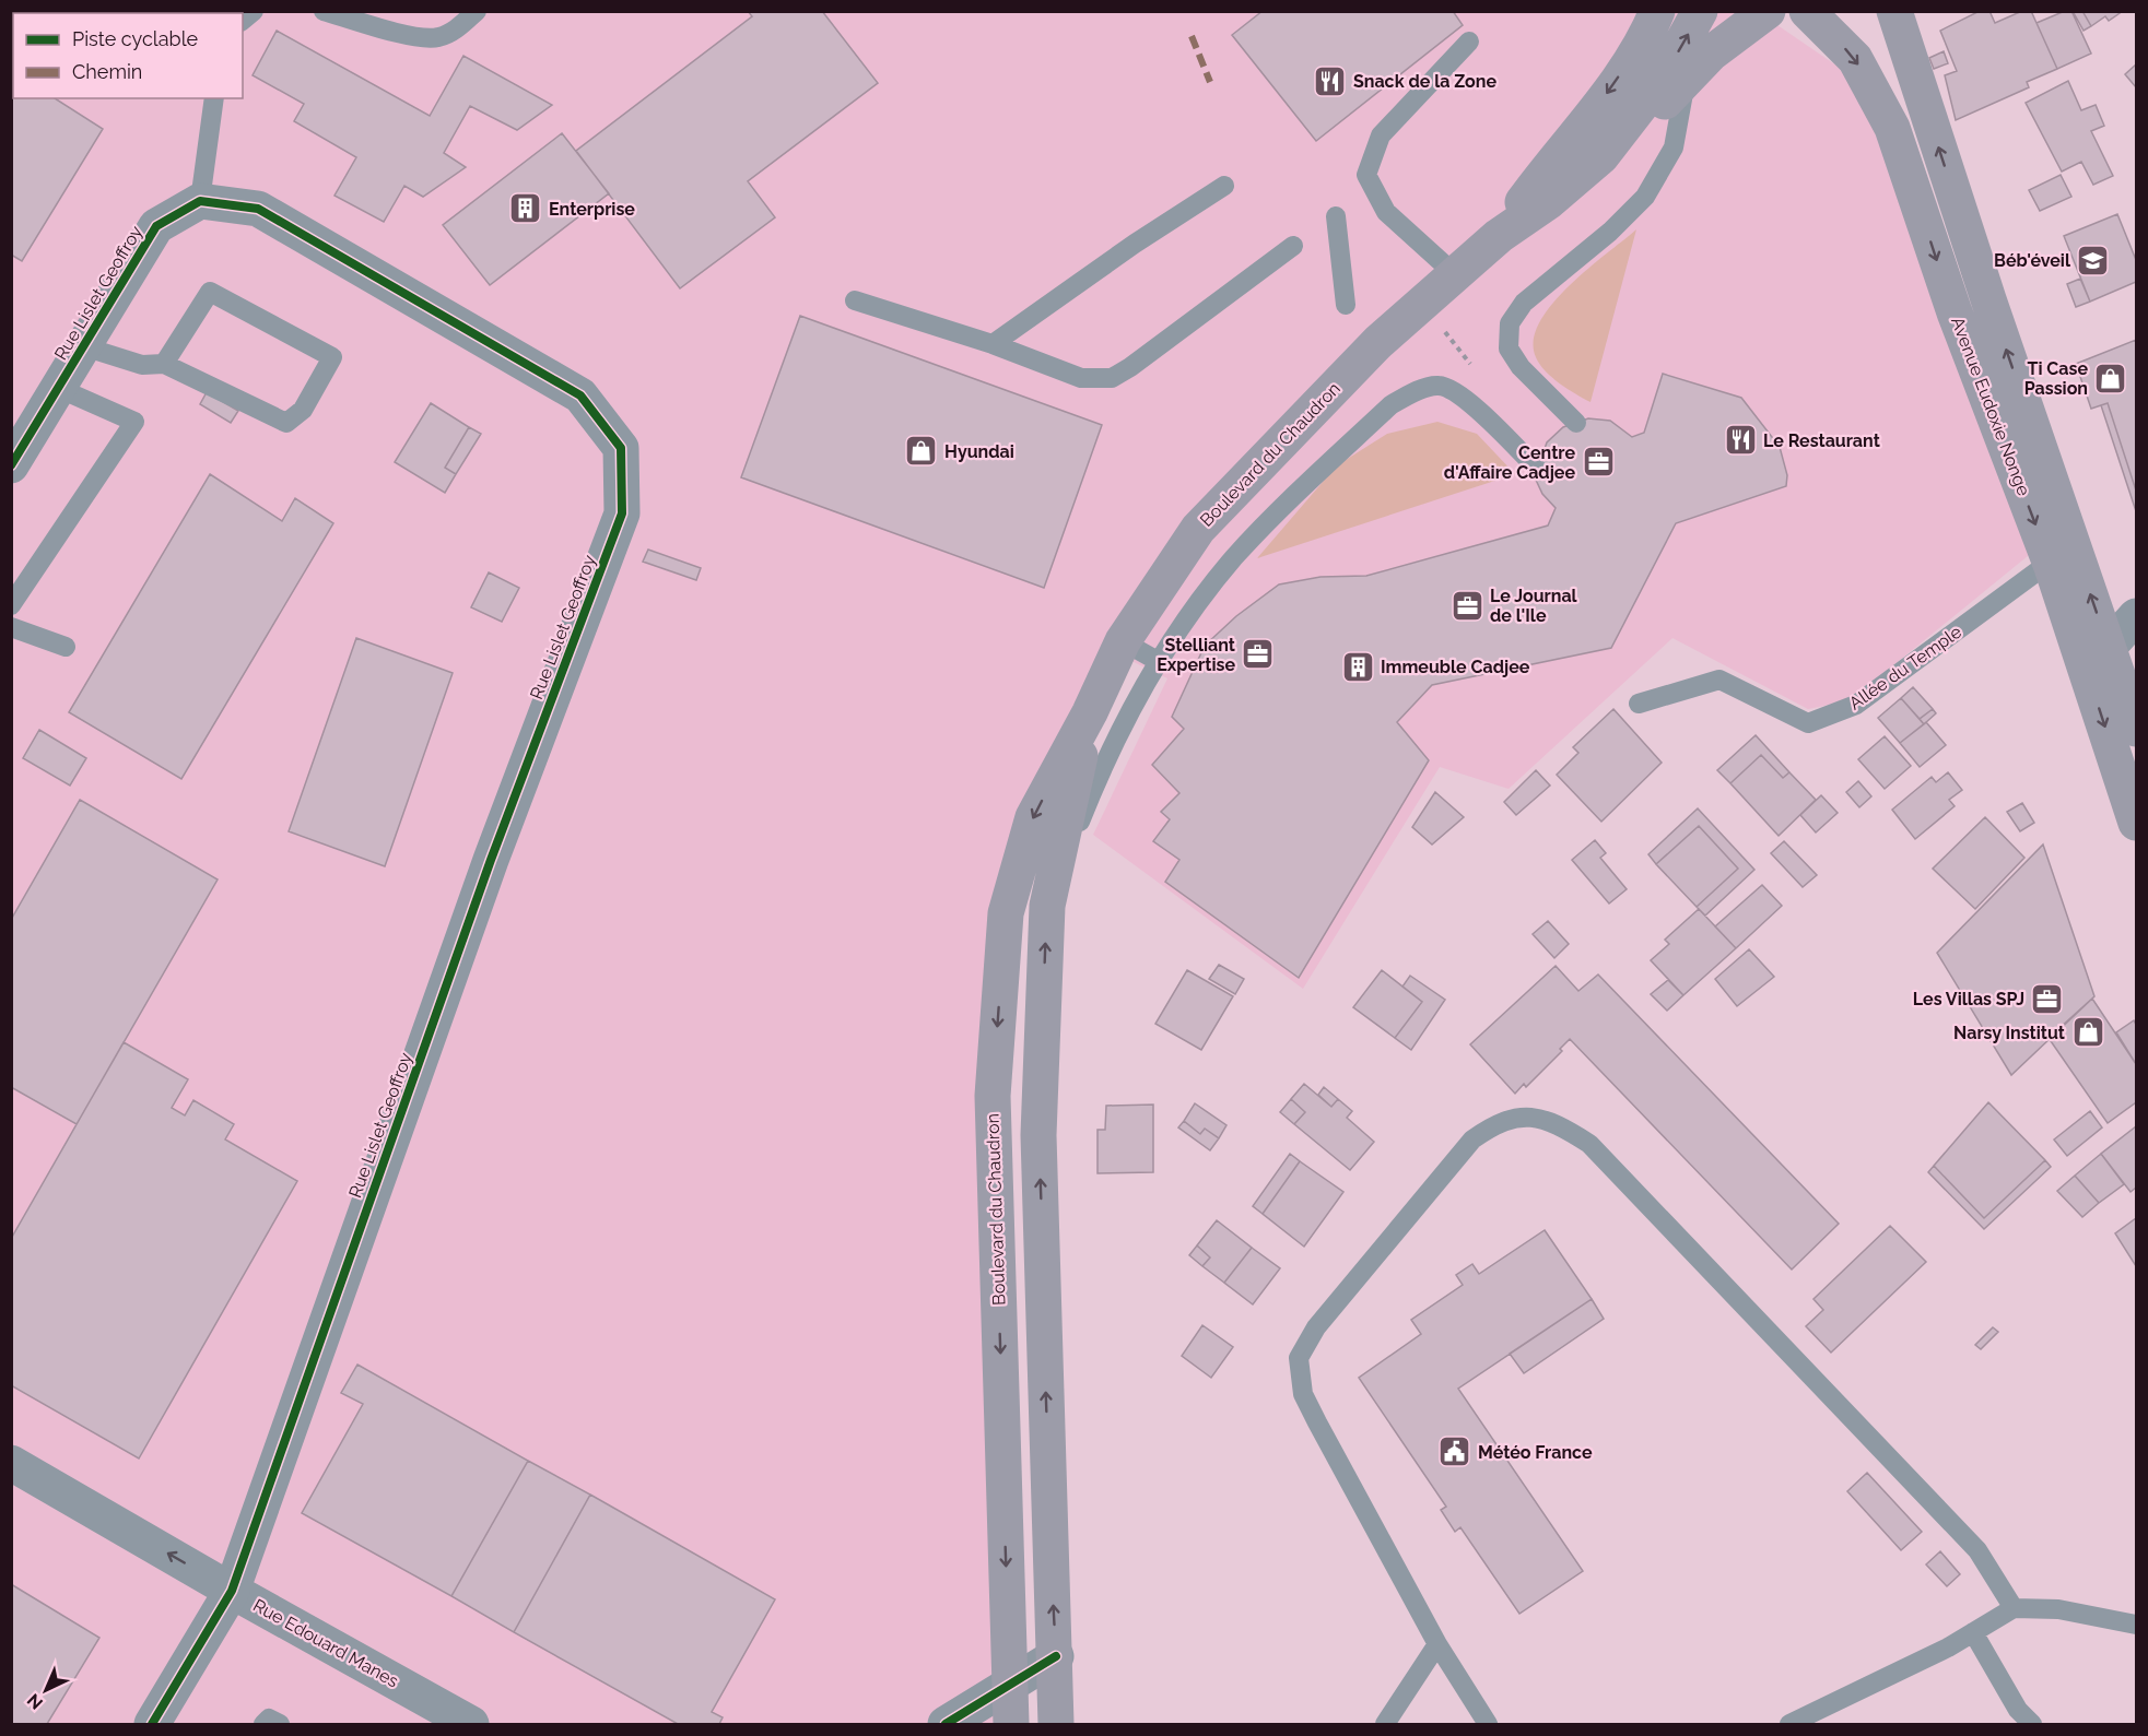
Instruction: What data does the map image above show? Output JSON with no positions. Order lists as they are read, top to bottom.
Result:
{
  "streets": {
    "main road": ["Avenue Eudoxie Nonge", "Boulevard du Chaudron"],
    "street": ["Rue Lislet Geoffroy", "Rue Edouard Manes"],
    "lane": ["Allée du Temple"]
  },
  "crossings": [
    ["Rue Lislet Geoffroy", "Rue Edouard Manes"],
    ["Avenue Eudoxie Nonge", "Allée du Temple"]
  ],
  "one_way": ["Rue Edouard Manes"],
  "places": {
    "restaurant": ["Snack de la Zone", "Le Restaurant"],
    "building": ["Enterprise", "Immeuble Cadjee"],
    "school or university": ["Béb'éveil"],
    "shop": ["Ti Case Passion", "Hyundai", "Narsy Institut"],
    "office": [
      "Centre d'Affaire Cadjee",
      "Le Journal de l'Ile",
      "Stelliant Expertise",
      "Les Villas SPJ"
    ],
    "public building": ["Météo France"]
  },
  "legend": ["Piste cyclable", "Chemin"],
  "north": "bottom left"
}
